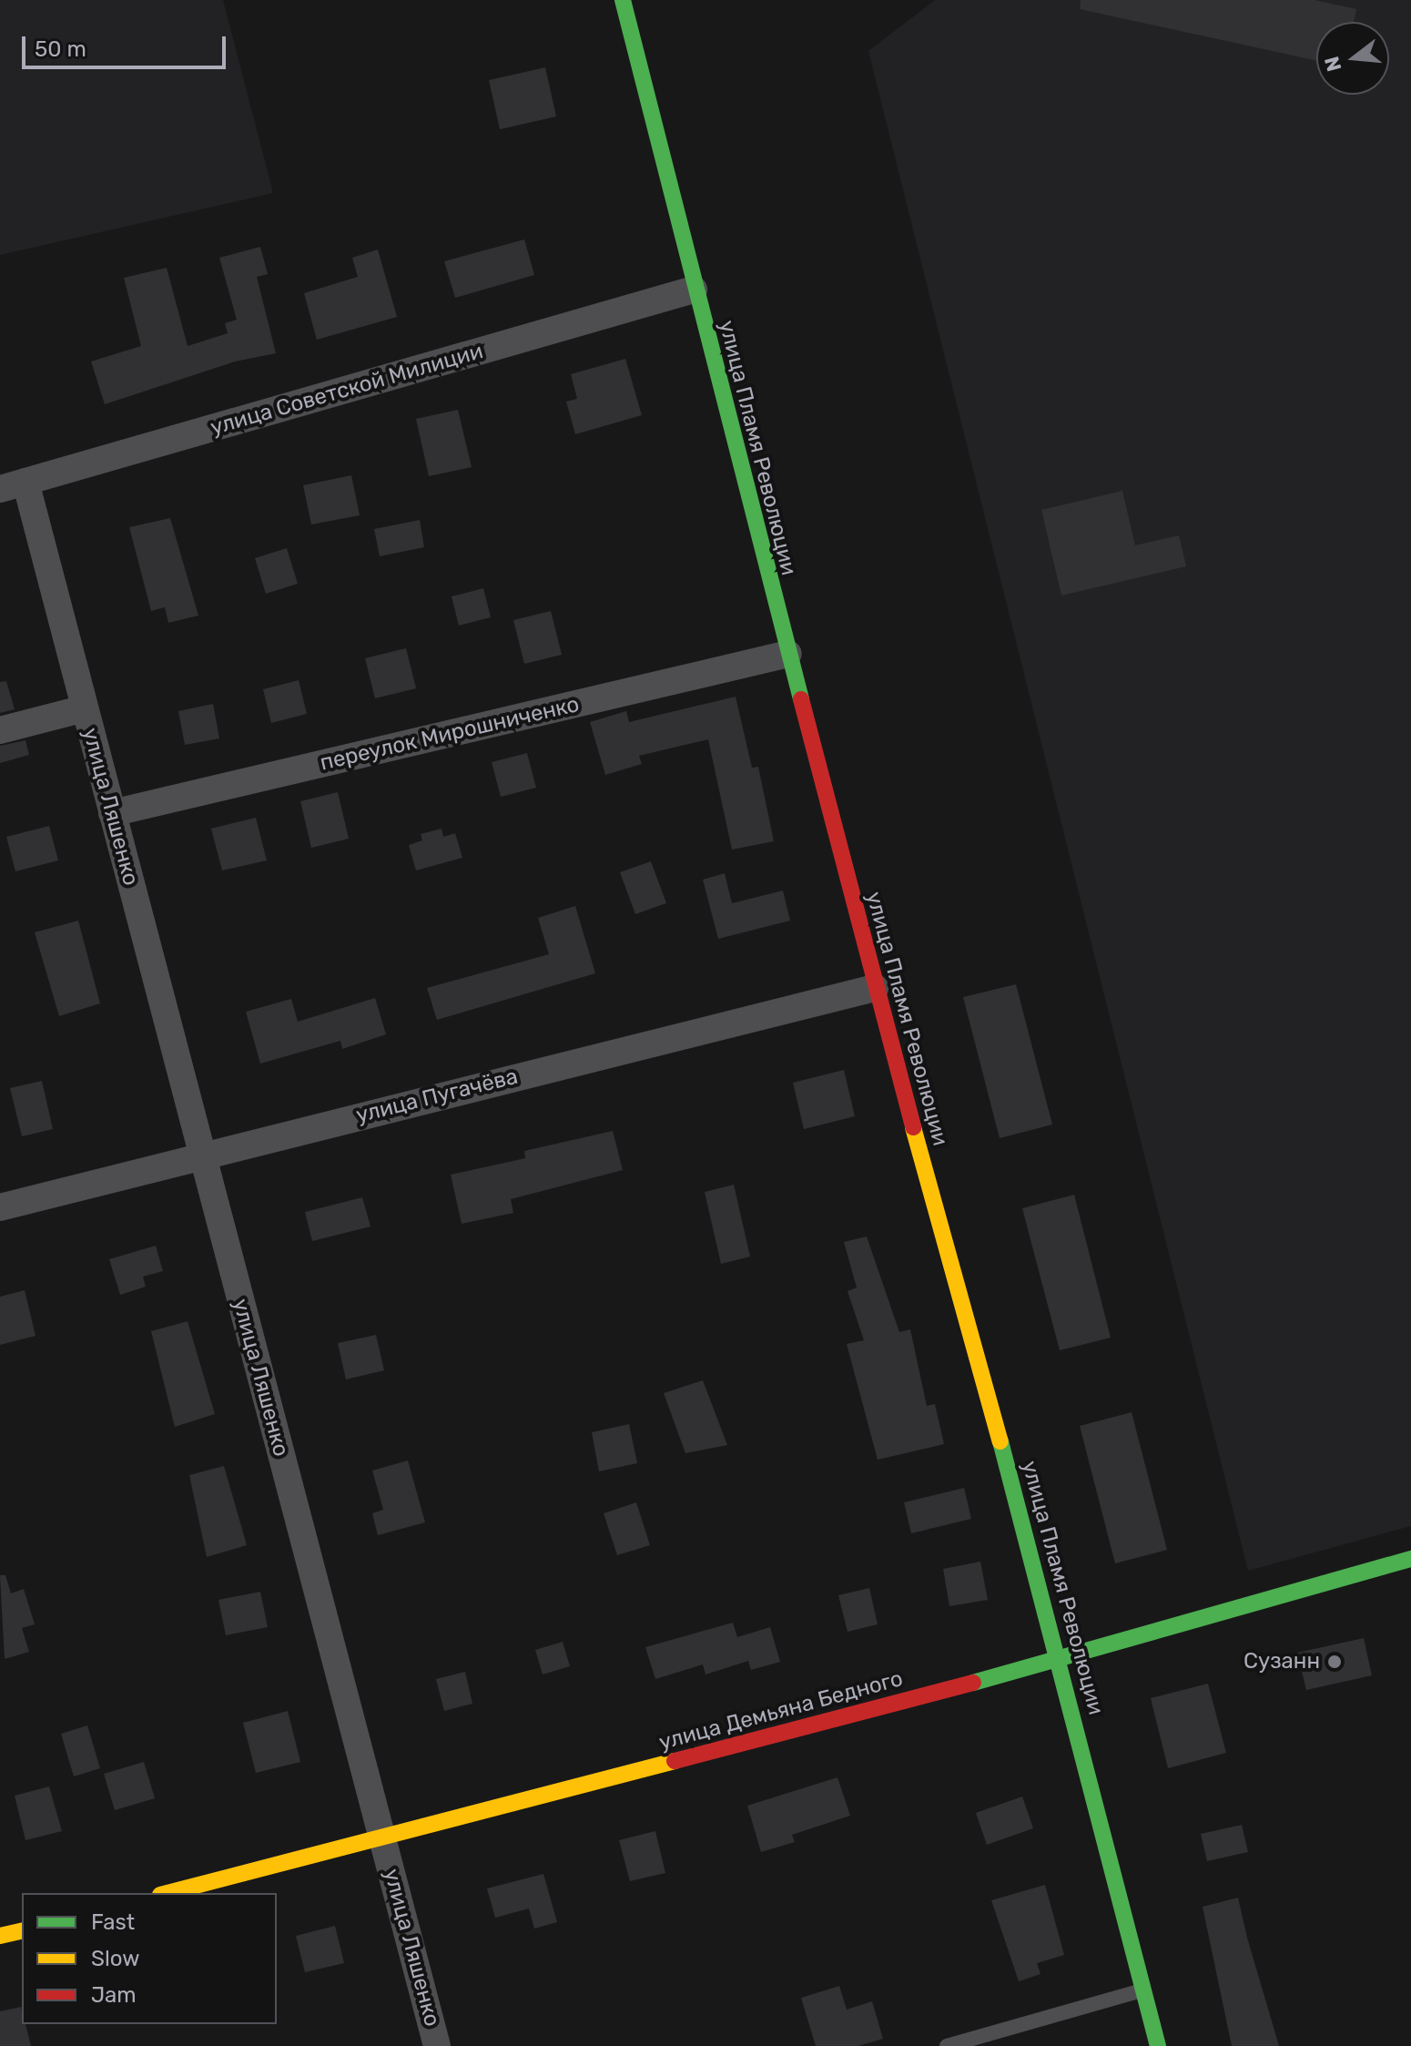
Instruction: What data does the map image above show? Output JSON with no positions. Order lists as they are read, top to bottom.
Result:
{
  "streets": {
    "street": [
      "улица Советской Милиции",
      "улица Пламя Революции",
      "переулок Мирошниченко",
      "улица Ляшенко",
      "улица Пугачёва",
      "улица Демьяна Бедного"
    ]
  },
  "crossings": [
    ["улица Советской Милиции", "улица Пламя Революции"],
    ["улица Советской Милиции", "улица Ляшенко"],
    ["улица Пламя Революции", "переулок Мирошниченко"],
    ["улица Пламя Революции", "улица Пугачёва"],
    ["улица Пламя Революции", "улица Демьяна Бедного"],
    ["переулок Мирошниченко", "улица Ляшенко"],
    ["улица Ляшенко", "улица Пугачёва"],
    ["улица Ляшенко", "улица Демьяна Бедного"]
  ],
  "places": ["Сузанн"],
  "legend": ["Fast", "Slow", "Jam"],
  "scale_bar": "50 m",
  "north": "left"
}
